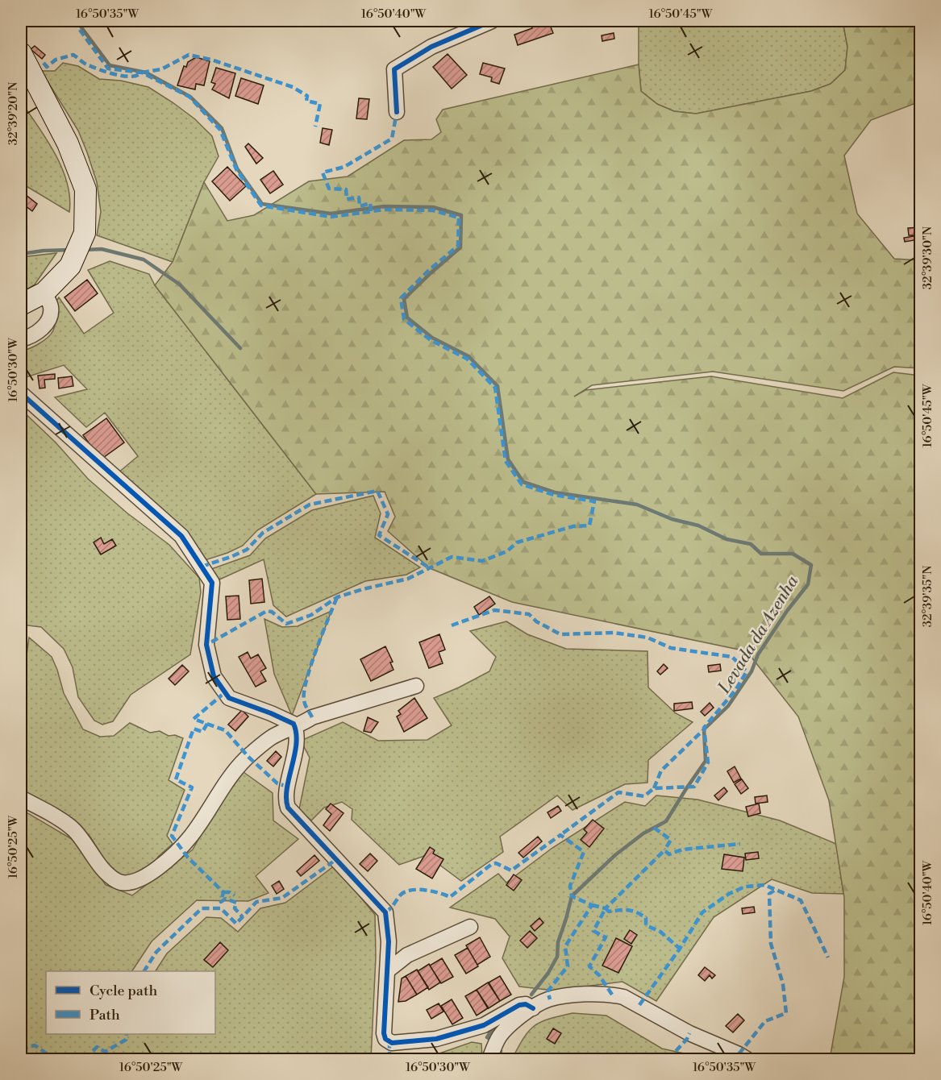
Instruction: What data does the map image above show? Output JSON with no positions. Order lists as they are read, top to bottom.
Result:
{
  "water": ["Levada da Azenha"],
  "legend": ["Cycle path", "Path"],
  "coordinates": [
    "16°50'35\"W",
    "16°50'40\"W",
    "16°50'45\"W",
    "32°39'20\"N",
    "32°39'30\"N",
    "16°50'30\"W",
    "32°39'35\"N",
    "16°50'25\"W"
  ]
}
